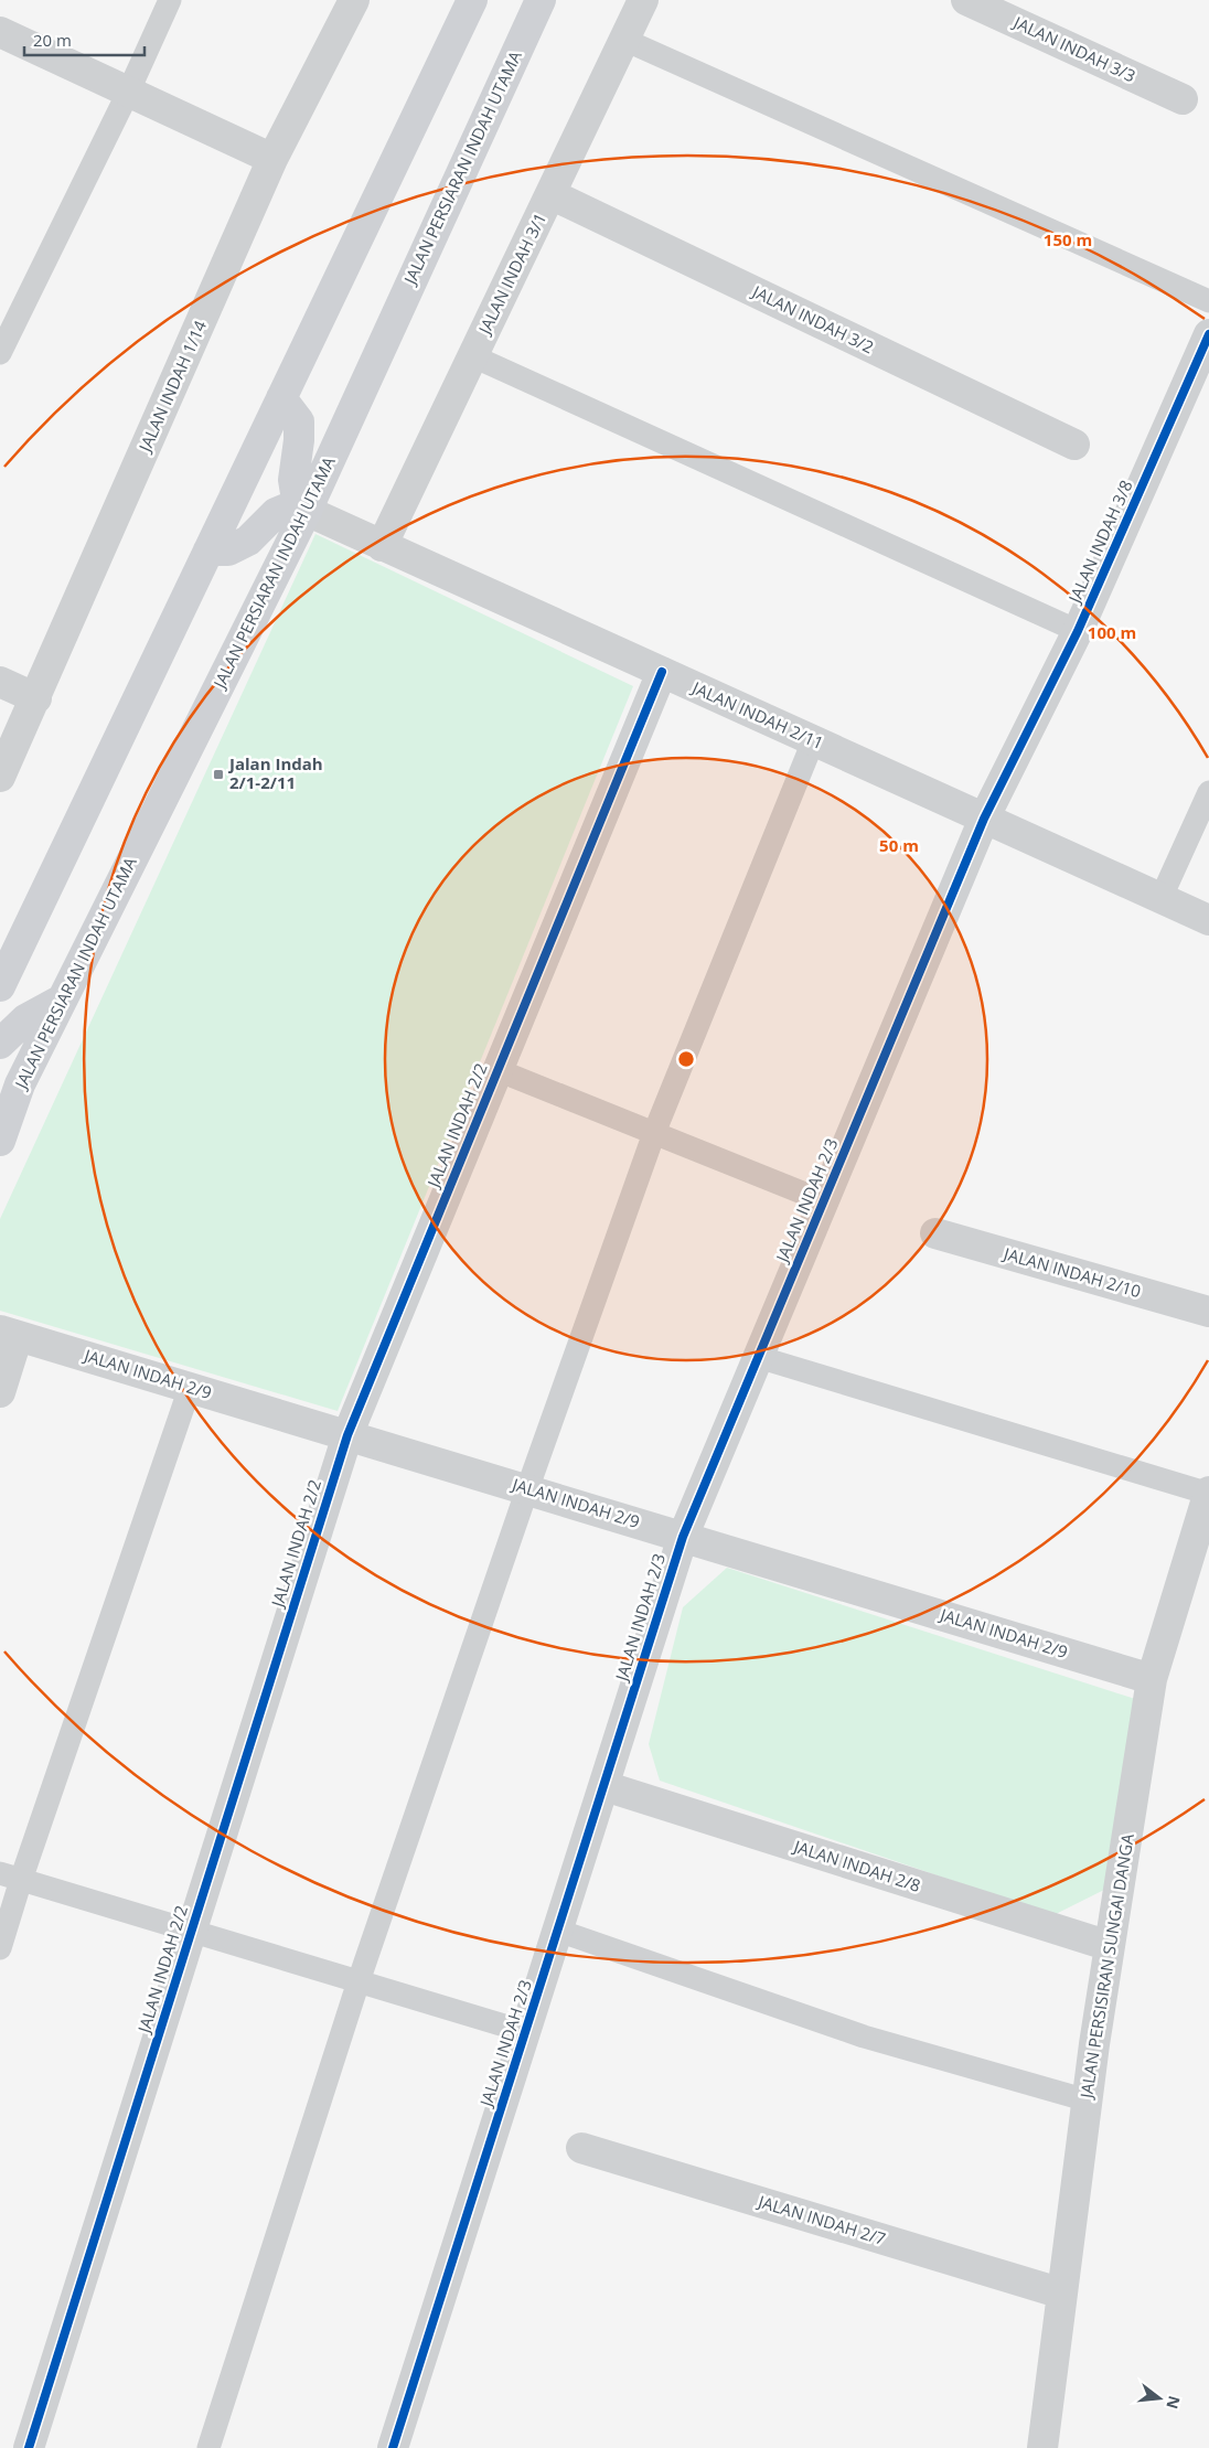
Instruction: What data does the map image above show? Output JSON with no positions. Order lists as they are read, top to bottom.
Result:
{
  "streets": {
    "main road": ["JALAN PERSIARAN INDAH UTAMA"],
    "street": [
      "JALAN INDAH 3/3",
      "JALAN INDAH 3/1",
      "JALAN INDAH 3/2",
      "JALAN INDAH 1/14",
      "JALAN INDAH 3/8",
      "JALAN INDAH 2/11",
      "JALAN INDAH 2/2",
      "JALAN INDAH 2/3",
      "JALAN INDAH 2/10",
      "JALAN INDAH 2/9",
      "JALAN INDAH 2/8",
      "JALAN PERSISIRAN SUNGAI DANGA",
      "JALAN INDAH 2/7"
    ]
  },
  "crossings": [
    ["JALAN PERSIARAN INDAH UTAMA", "JALAN INDAH 2/11"],
    ["JALAN INDAH 3/1", "JALAN INDAH 3/2"],
    ["JALAN INDAH 3/1", "JALAN INDAH 2/11"],
    ["JALAN INDAH 3/8", "JALAN INDAH 2/11"],
    ["JALAN INDAH 3/8", "JALAN INDAH 2/3"],
    ["JALAN INDAH 2/11", "JALAN INDAH 2/2"],
    ["JALAN INDAH 2/11", "JALAN INDAH 2/3"],
    ["JALAN INDAH 2/2", "JALAN INDAH 2/9"],
    ["JALAN INDAH 2/3", "JALAN INDAH 2/9"],
    ["JALAN INDAH 2/3", "JALAN INDAH 2/8"],
    ["JALAN INDAH 2/9", "JALAN PERSISIRAN SUNGAI DANGA"],
    ["JALAN INDAH 2/8", "JALAN PERSISIRAN SUNGAI DANGA"],
    ["JALAN PERSISIRAN SUNGAI DANGA", "JALAN INDAH 2/7"]
  ],
  "places": {
    "transit": ["Jalan Indah 2/1-2/11"]
  },
  "scale_bar": "20 m",
  "north": "right",
  "rings": ["150 m", "100 m", "50 m"]
}
